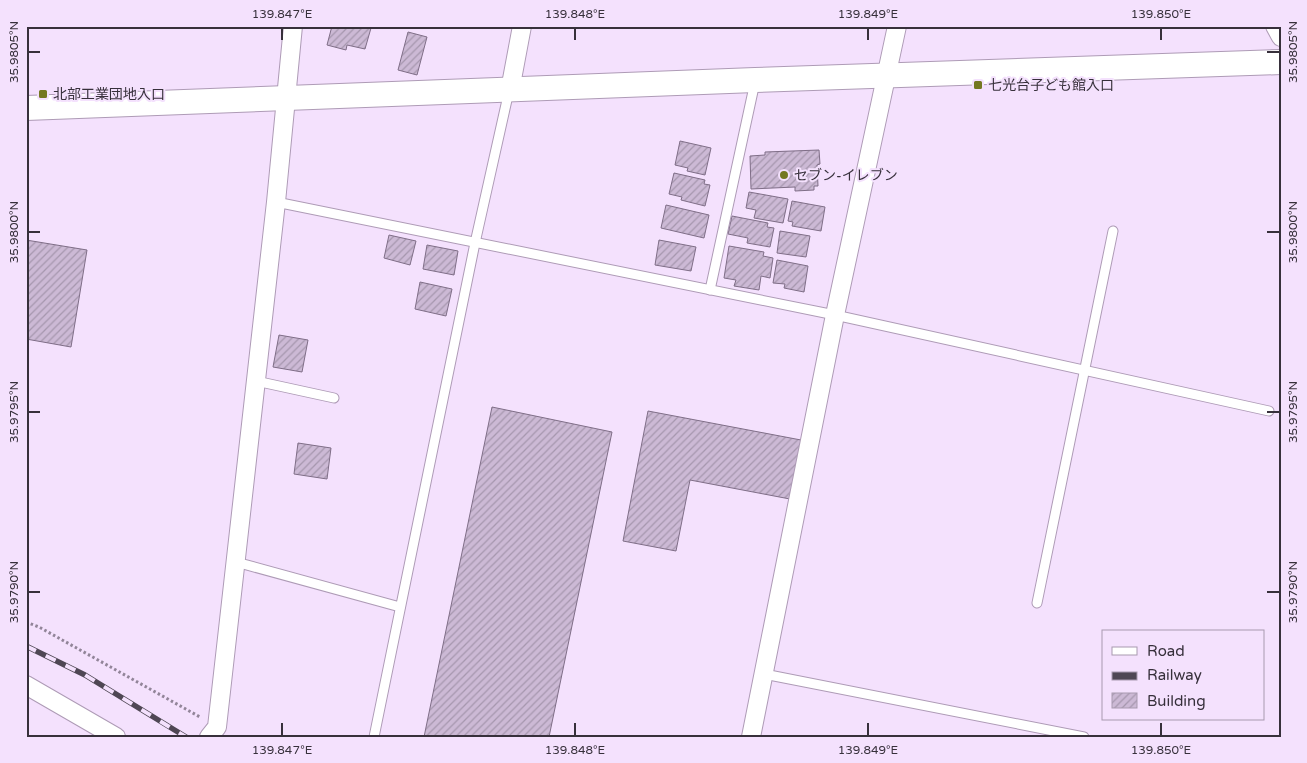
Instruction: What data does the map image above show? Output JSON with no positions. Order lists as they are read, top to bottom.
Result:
{
  "places": {
    "transit": ["七光台子ども館入口", "北部工業団地入口"],
    "other": ["セブン-イレブン"]
  },
  "legend": ["Road", "Railway", "Building"],
  "coordinates": [
    "139.847°E",
    "139.848°E",
    "139.849°E",
    "139.850°E",
    "35.9805°N",
    "35.9800°N",
    "35.9795°N",
    "35.9790°N"
  ]
}
